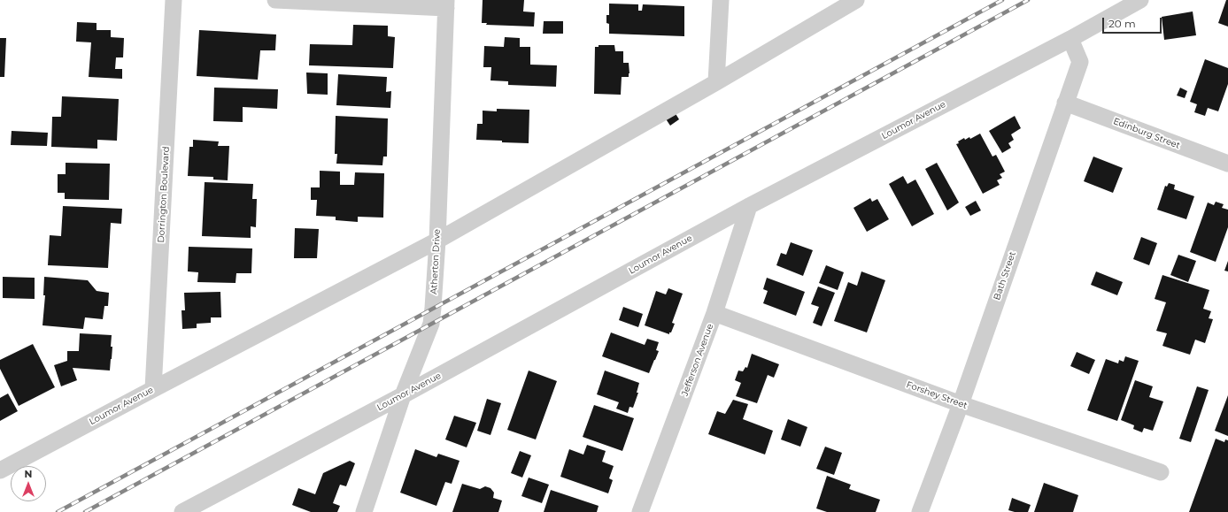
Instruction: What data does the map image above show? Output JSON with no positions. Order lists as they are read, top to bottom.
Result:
{
  "streets": {
    "street": [
      "Loumor Avenue",
      "Edinburg Street",
      "Dorrington Boulevard",
      "Atherton Drive",
      "Bath Street",
      "Jefferson Avenue",
      "Forshey Street"
    ]
  },
  "crossings": [
    ["Loumor Avenue", "Dorrington Boulevard"],
    ["Loumor Avenue", "Atherton Drive"],
    ["Loumor Avenue", "Bath Street"],
    ["Loumor Avenue", "Jefferson Avenue"],
    ["Edinburg Street", "Bath Street"],
    ["Bath Street", "Forshey Street"],
    ["Jefferson Avenue", "Forshey Street"]
  ],
  "scale_bar": "20 m",
  "north": "top"
}
